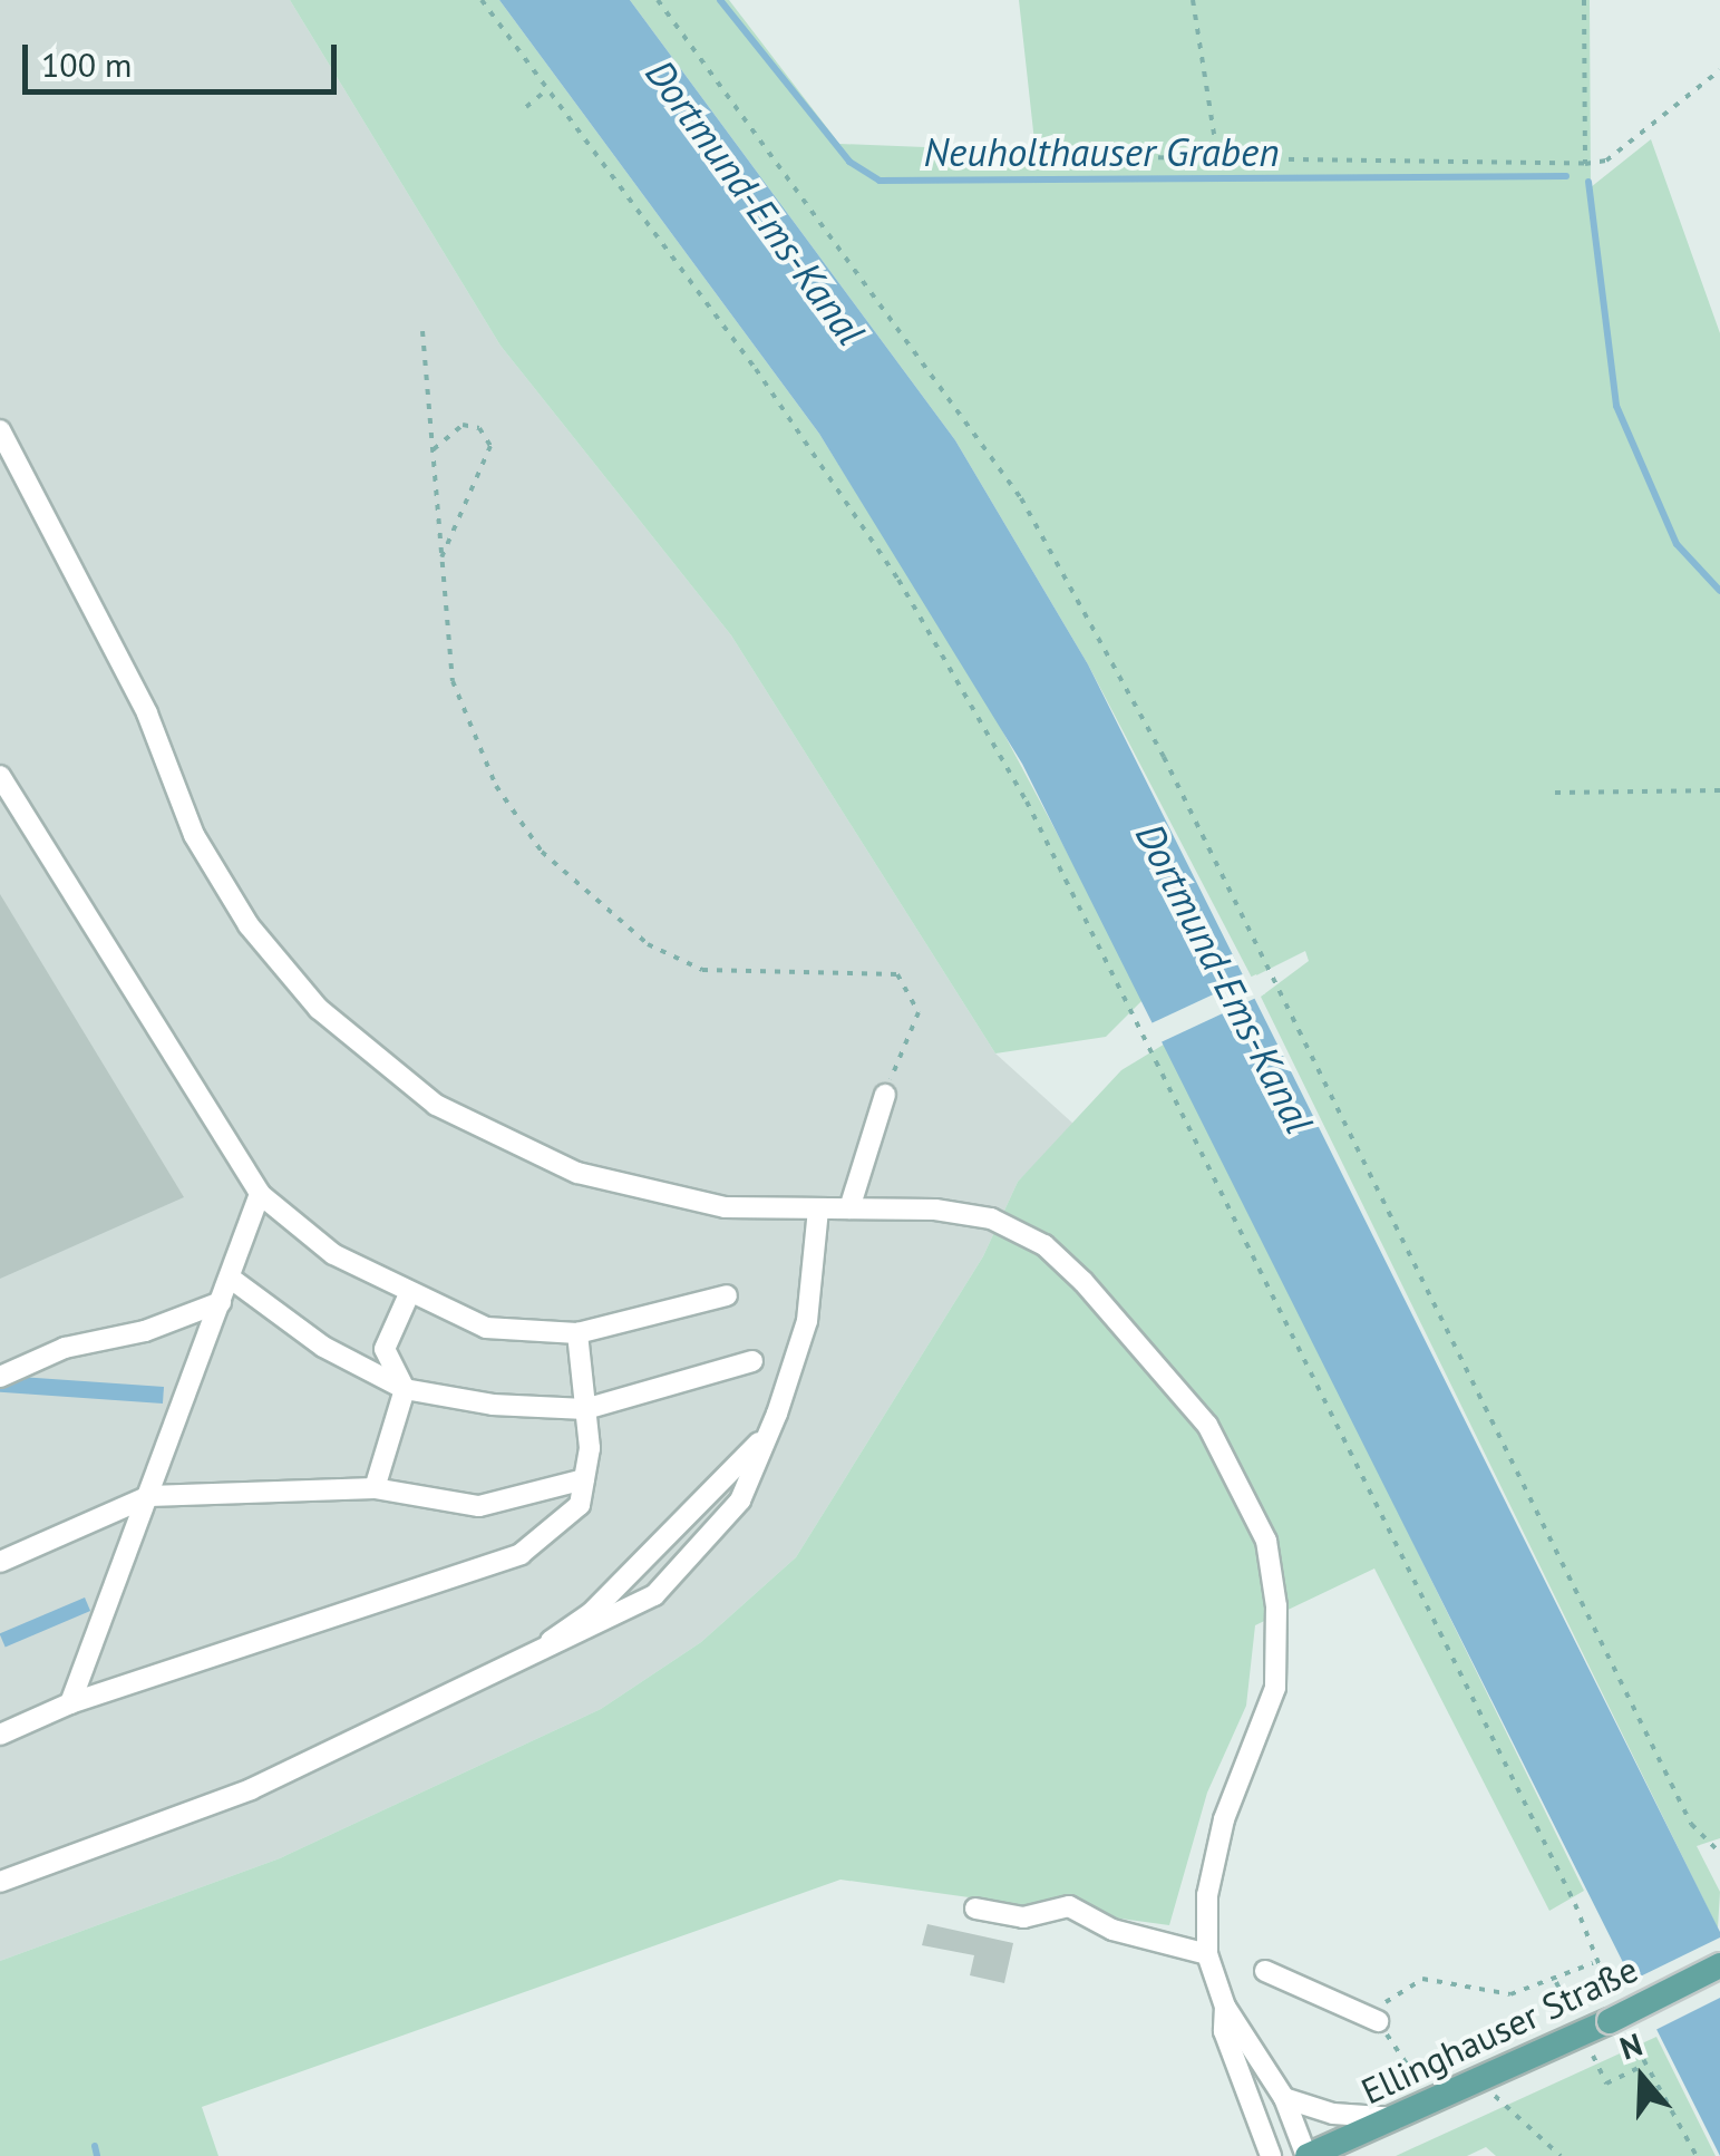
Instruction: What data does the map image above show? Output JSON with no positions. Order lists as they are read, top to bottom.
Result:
{
  "streets": {
    "main road": ["Ellinghauser Straße"]
  },
  "water": ["Neuholthauser Graben", "Dortmund-Ems-Kanal"],
  "scale_bar": "100 m",
  "north": "top"
}
